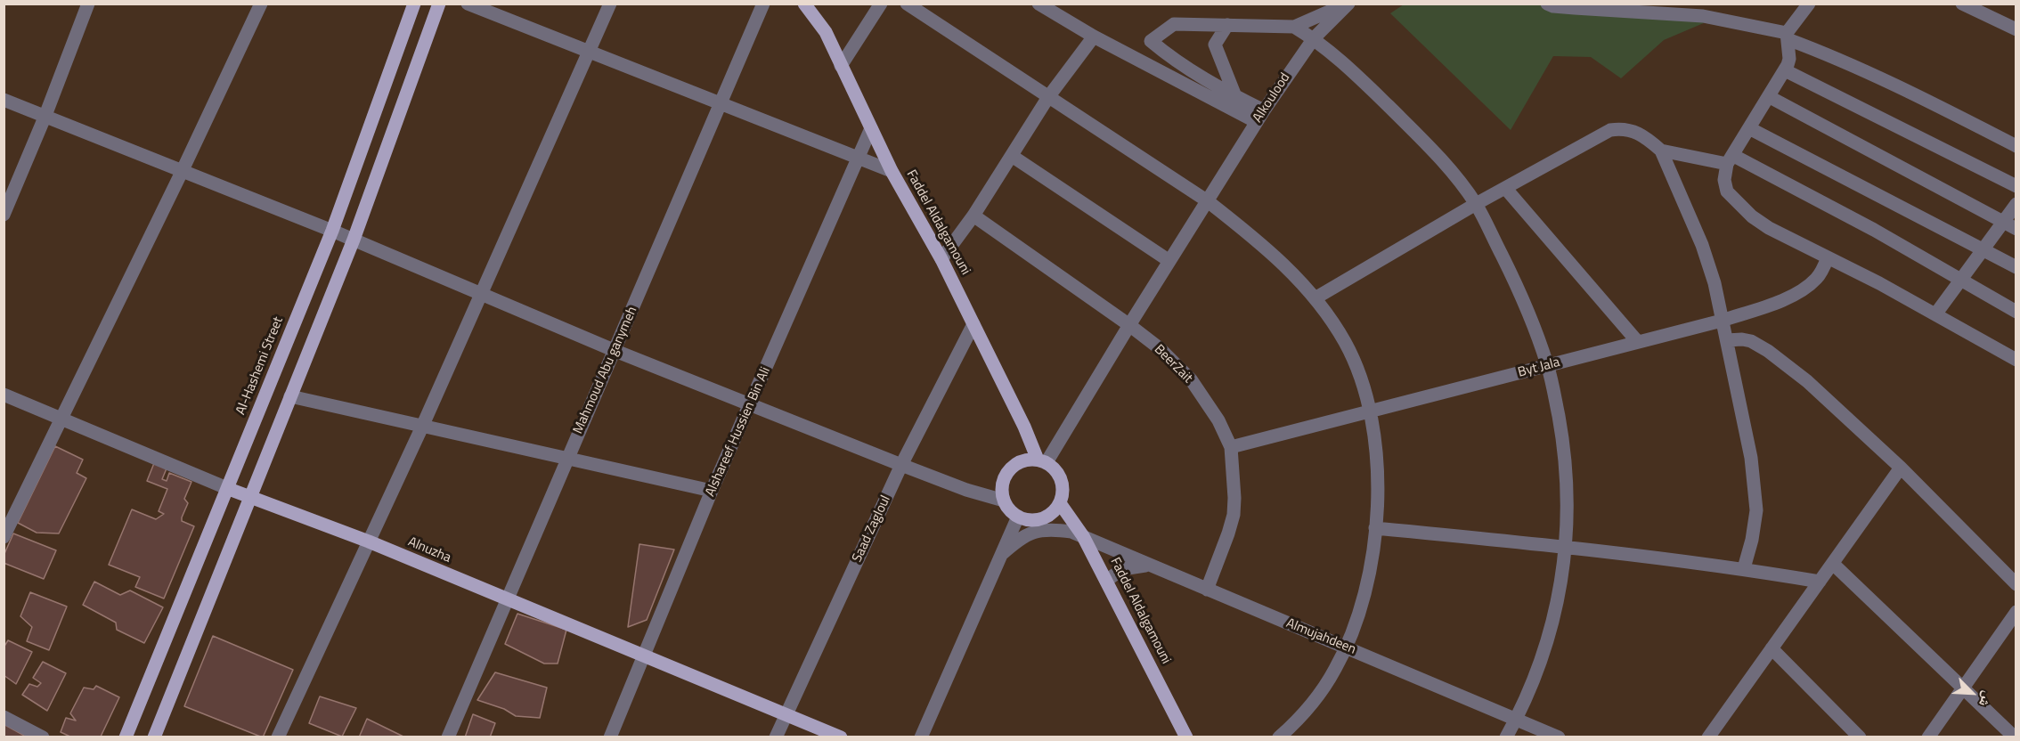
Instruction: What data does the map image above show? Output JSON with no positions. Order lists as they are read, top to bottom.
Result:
{
  "streets": {
    "main road": ["Faddel Aldalgamouni", "Al-Hashemi Street", "Alnuzha"],
    "street": [
      "Alkoulood",
      "BeerZait",
      "Byt Jala",
      "Mahmoud Abu ganymeh",
      "Alshareef Hussien Bin Ali",
      "Saad Zagloul",
      "Almujahdeen"
    ]
  },
  "crossings": [
    ["Alkoulood", "Faddel Aldalgamouni"],
    ["Alkoulood", "BeerZait"],
    ["Faddel Aldalgamouni", "Alshareef Hussien Bin Ali"],
    ["Faddel Aldalgamouni", "Saad Zagloul"],
    ["Faddel Aldalgamouni", "Almujahdeen"],
    ["BeerZait", "Byt Jala"],
    ["BeerZait", "Almujahdeen"],
    ["Al-Hashemi Street", "Alnuzha"],
    ["Mahmoud Abu ganymeh", "Alnuzha"],
    ["Alshareef Hussien Bin Ali", "Alnuzha"],
    ["Saad Zagloul", "Alnuzha"]
  ],
  "north": "bottom right"
}
